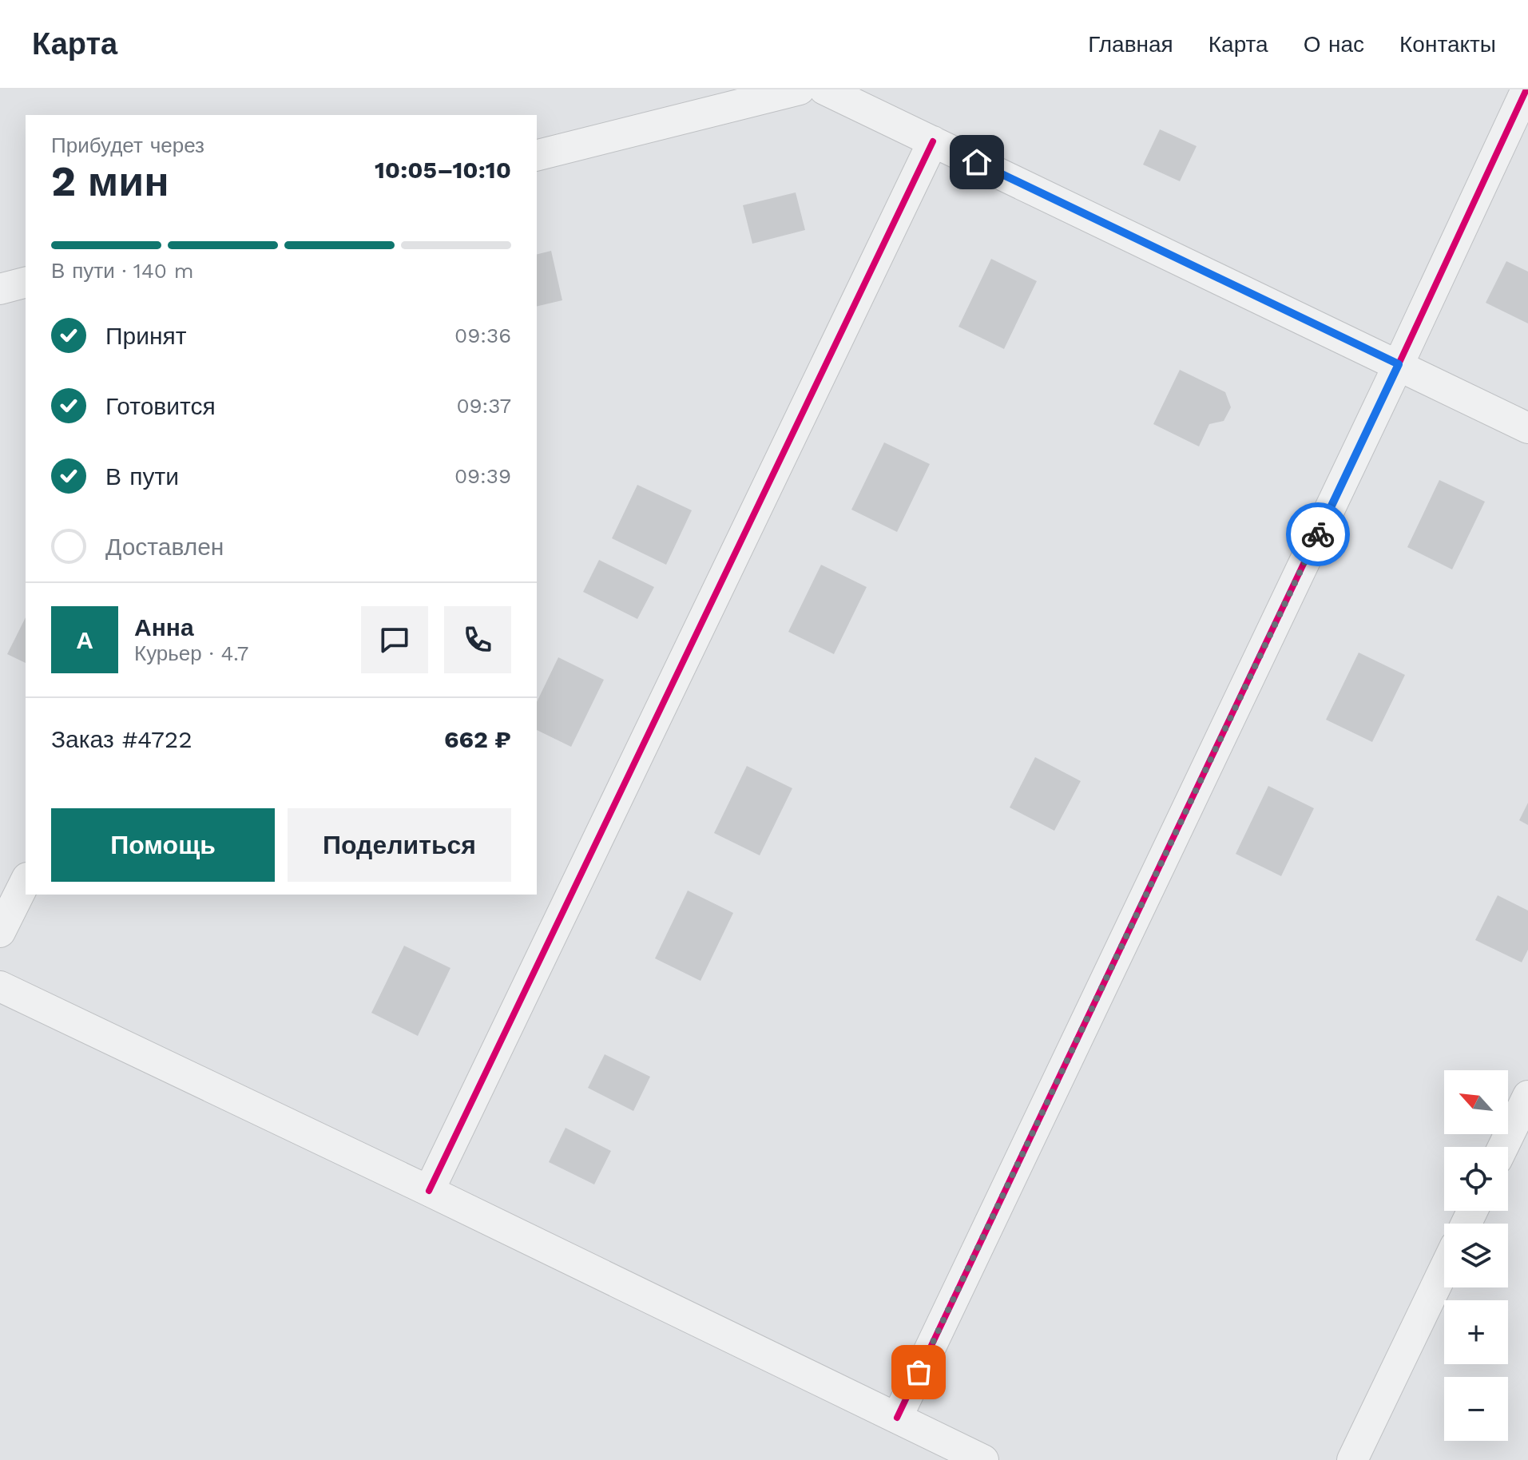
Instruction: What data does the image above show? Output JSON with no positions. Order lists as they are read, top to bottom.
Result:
{
  "north": "top left",
  "page": {
    "header": "Карта",
    "nav": [
      "Главная",
      "Карта",
      "О нас",
      "Контакты"
    ],
    "heading": ["2 мин", "Прибудет через", "10:05–10:10"],
    "panel": [
      "Анна",
      "Курьер · 4.7",
      "Заказ #4722",
      "662 ₽"
    ],
    "bar": "В пути · 140 m",
    "list": [
      ["Принят", "09:36"],
      ["Готовится", "09:37"],
      ["В пути", "09:39"],
      "Доставлен"
    ],
    "round": "А",
    "buttons": ["Помощь", "Поделиться"],
    "map_buttons": ["+", "−"]
  }
}
